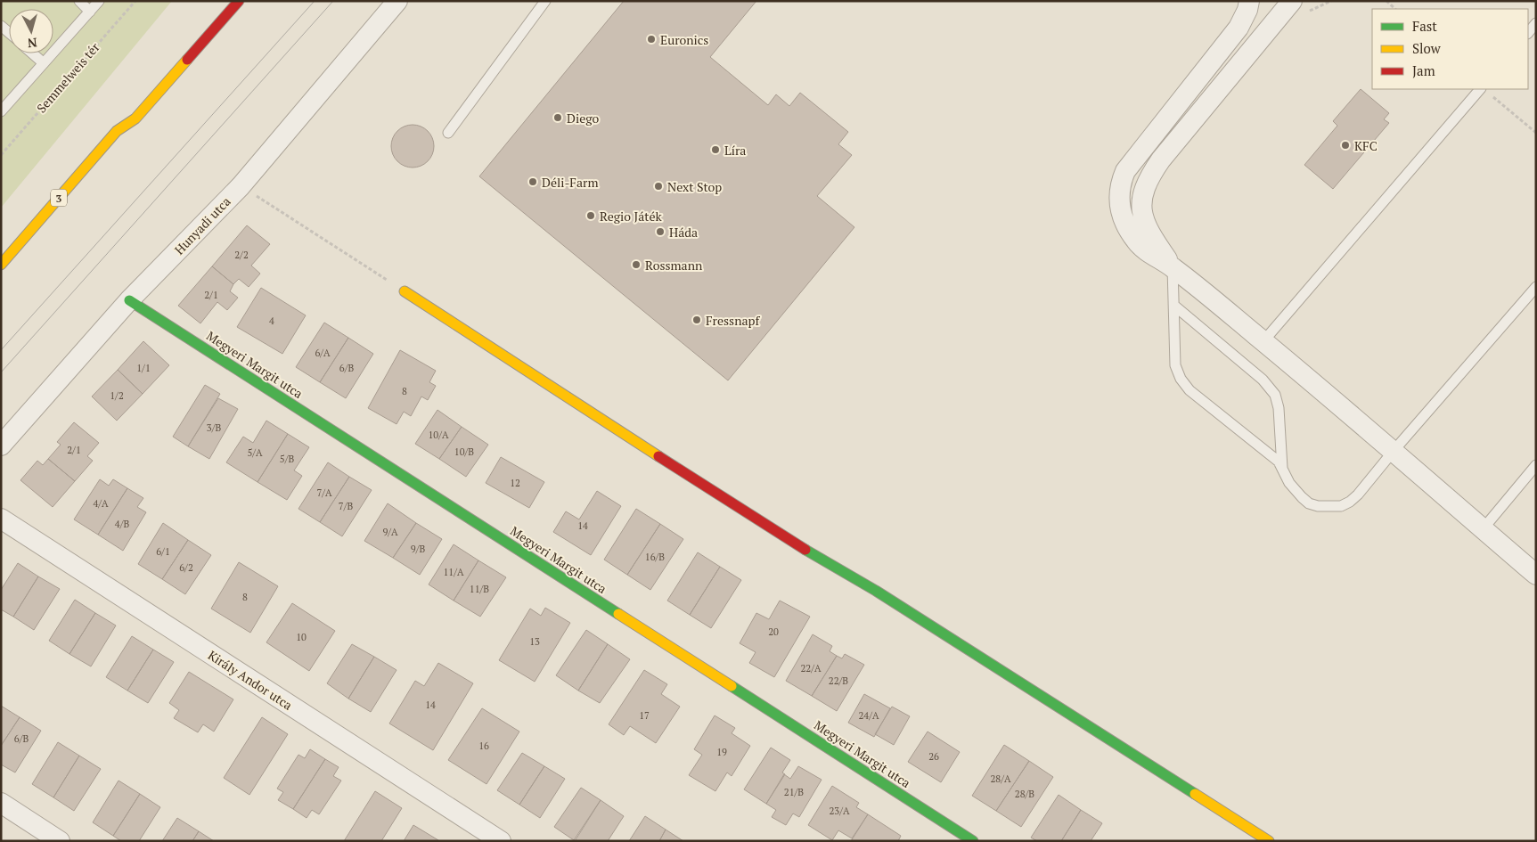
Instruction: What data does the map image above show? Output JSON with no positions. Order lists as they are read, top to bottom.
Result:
{
  "streets": {
    "street": [
      "3",
      "Hunyadi utca",
      "Megyeri Margit utca",
      "Király Andor utca"
    ],
    "path": ["Semmelweis tér"]
  },
  "crossings": [
    ["Hunyadi utca", "Megyeri Margit utca"]
  ],
  "places": [
    "Euronics",
    "Diego",
    "KFC",
    "Líra",
    "Déli-Farm",
    "Next Stop",
    "Regio Játék",
    "Háda",
    "Rossmann",
    "Fressnapf"
  ],
  "house_numbers": [
    "2/2",
    "2/1",
    "4",
    "6/A",
    "1/1",
    "6/B",
    "8",
    "1/2",
    "3/B",
    "10/A",
    "2/1",
    "10/B",
    "5/A",
    "5/B",
    "12",
    "7/A",
    "4/A",
    "7/B",
    "4/B",
    "14",
    "9/A",
    "9/B",
    "6/1",
    "16/B",
    "6/2",
    "11/A",
    "11/B",
    "8",
    "20",
    "10",
    "13",
    "22/A",
    "22/B",
    "14",
    "17",
    "24/A",
    "6/B",
    "16",
    "19",
    "26",
    "28/A",
    "21/B",
    "28/B",
    "23/A"
  ],
  "legend": ["Fast", "Slow", "Jam"],
  "north": "bottom"
}
